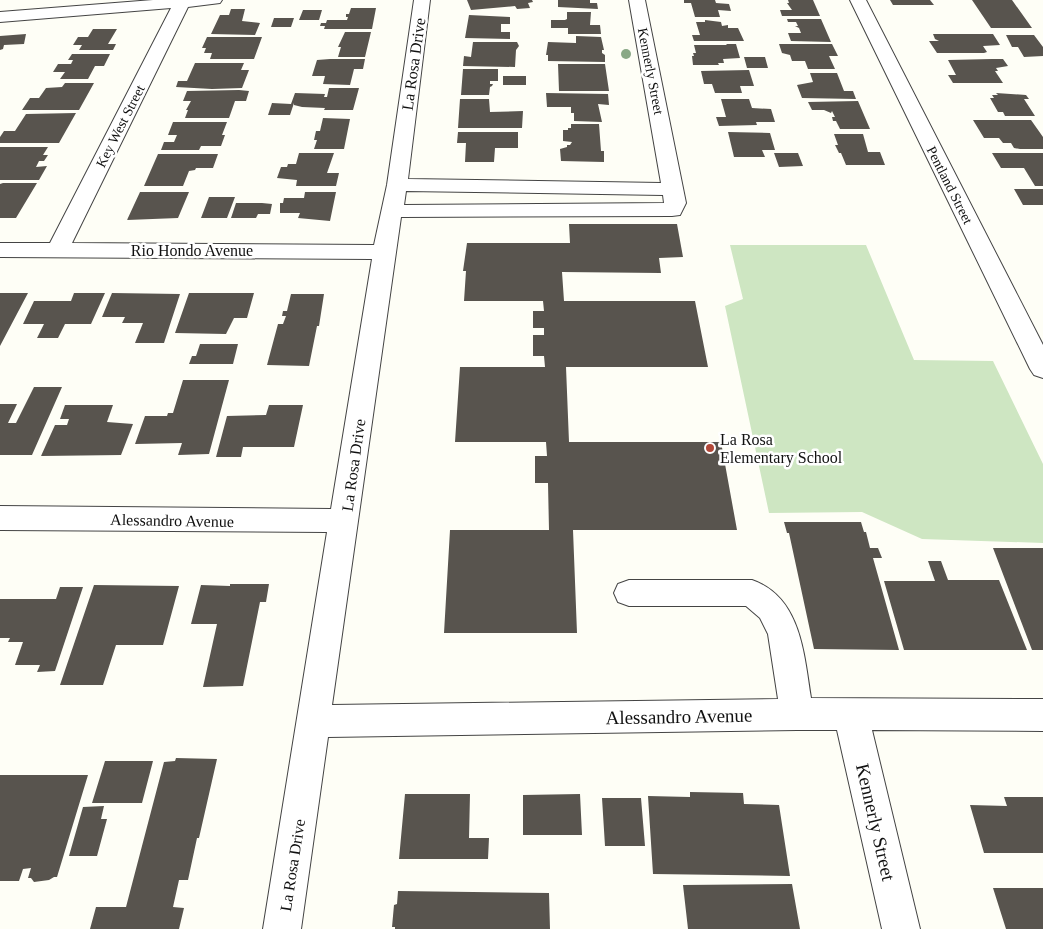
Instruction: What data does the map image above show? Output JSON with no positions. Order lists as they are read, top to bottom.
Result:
{
  "streets": {
    "street": [
      "La Rosa Drive",
      "Kennerly Street",
      "Key West Street",
      "Pentland Street",
      "Rio Hondo Avenue",
      "Alessandro Avenue"
    ]
  },
  "crossings": [
    ["La Rosa Drive", "Kennerly Street"],
    ["La Rosa Drive", "Rio Hondo Avenue"],
    ["La Rosa Drive", "Alessandro Avenue"],
    ["Kennerly Street", "Alessandro Avenue"],
    ["Key West Street", "Rio Hondo Avenue"]
  ],
  "places": ["La Rosa Elementary School"]
}
